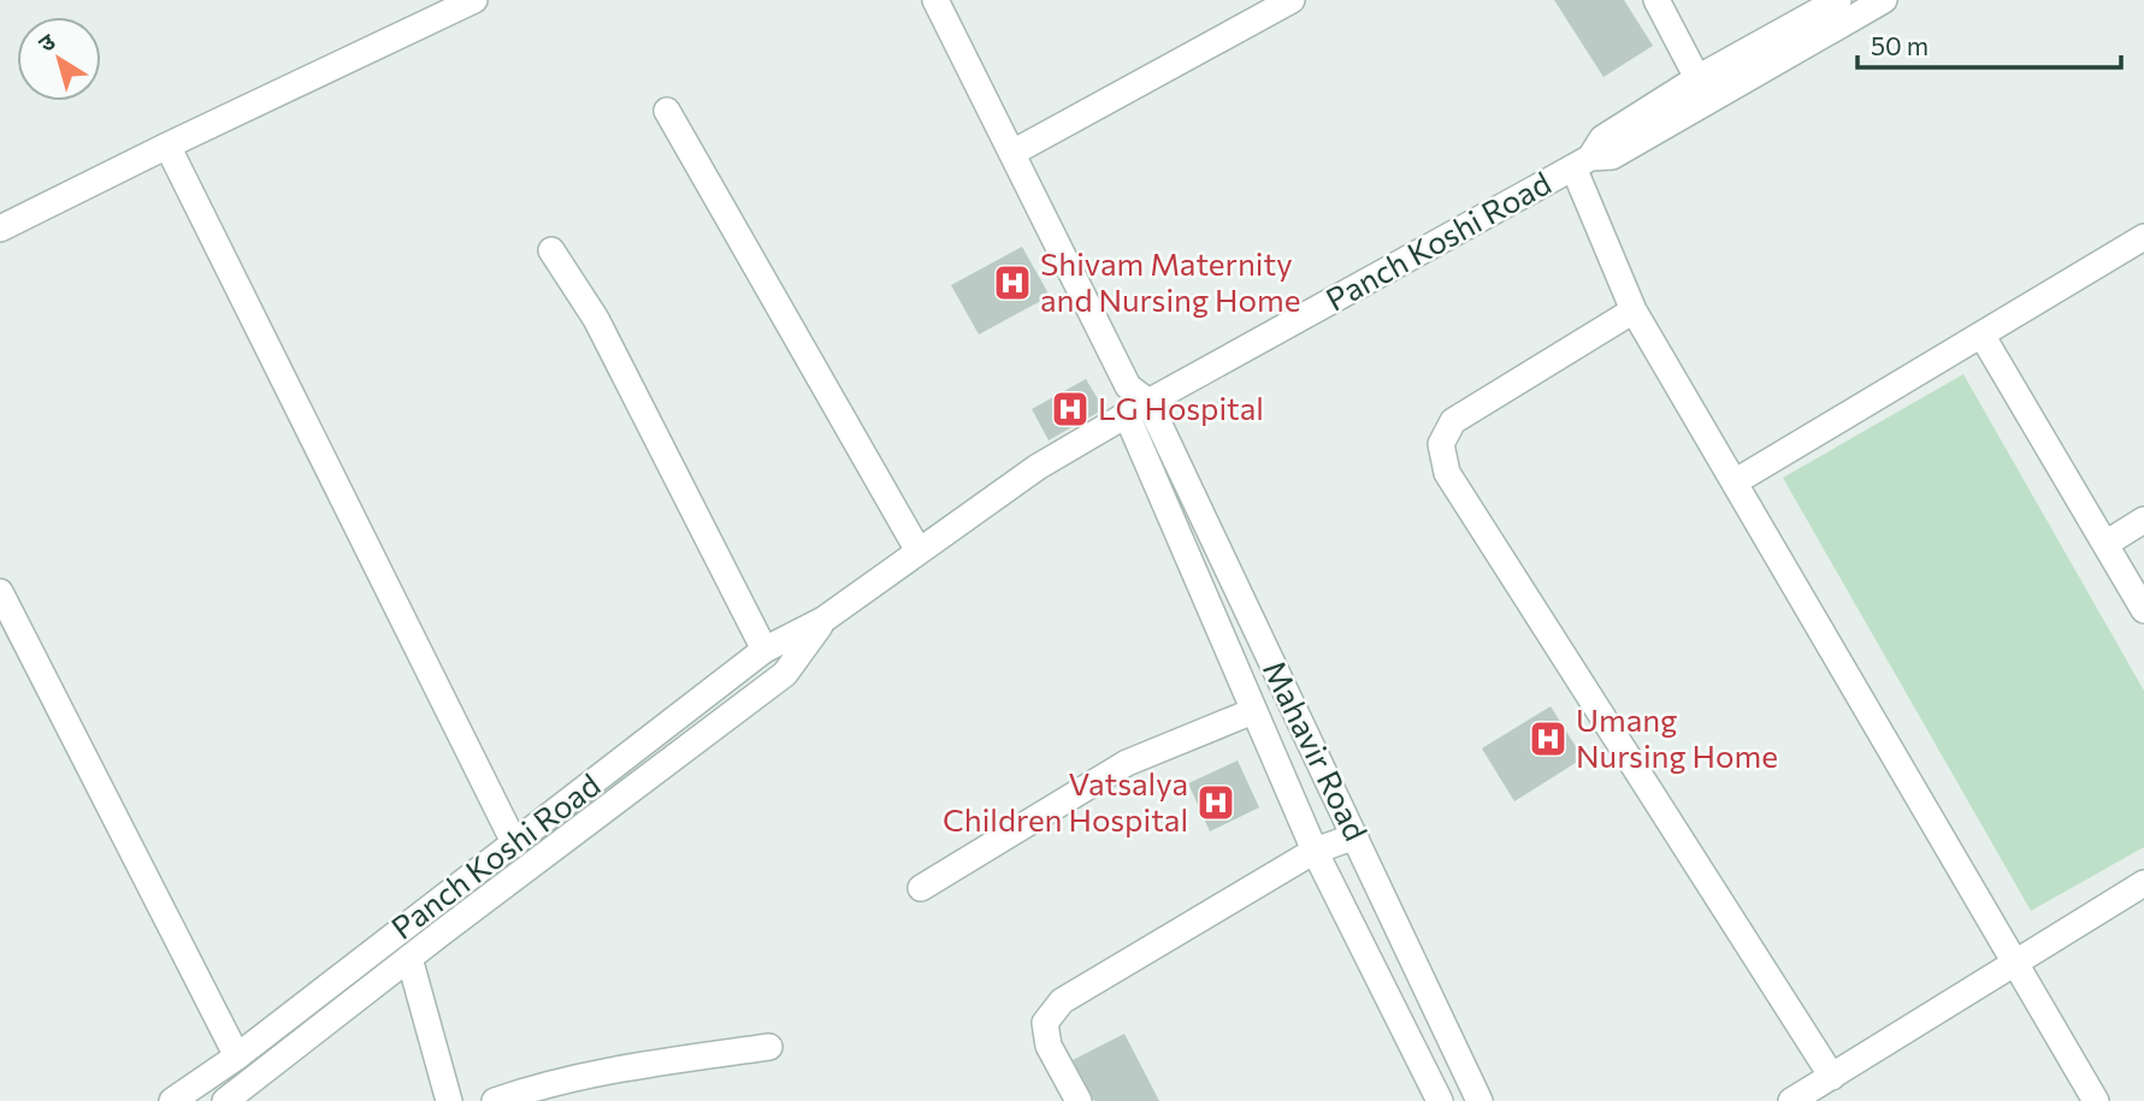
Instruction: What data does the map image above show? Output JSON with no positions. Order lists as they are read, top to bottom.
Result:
{
  "streets": {
    "street": ["Panch Koshi Road", "Mahavir Road"]
  },
  "crossings": [
    ["Panch Koshi Road", "Mahavir Road"]
  ],
  "places": {
    "hospital": [
      "Shivam Maternity and Nursing Home",
      "LG Hospital",
      "Umang Nursing Home",
      "Vatsalya Children Hospital"
    ]
  },
  "scale_bar": "50 m",
  "north": "top left"
}
